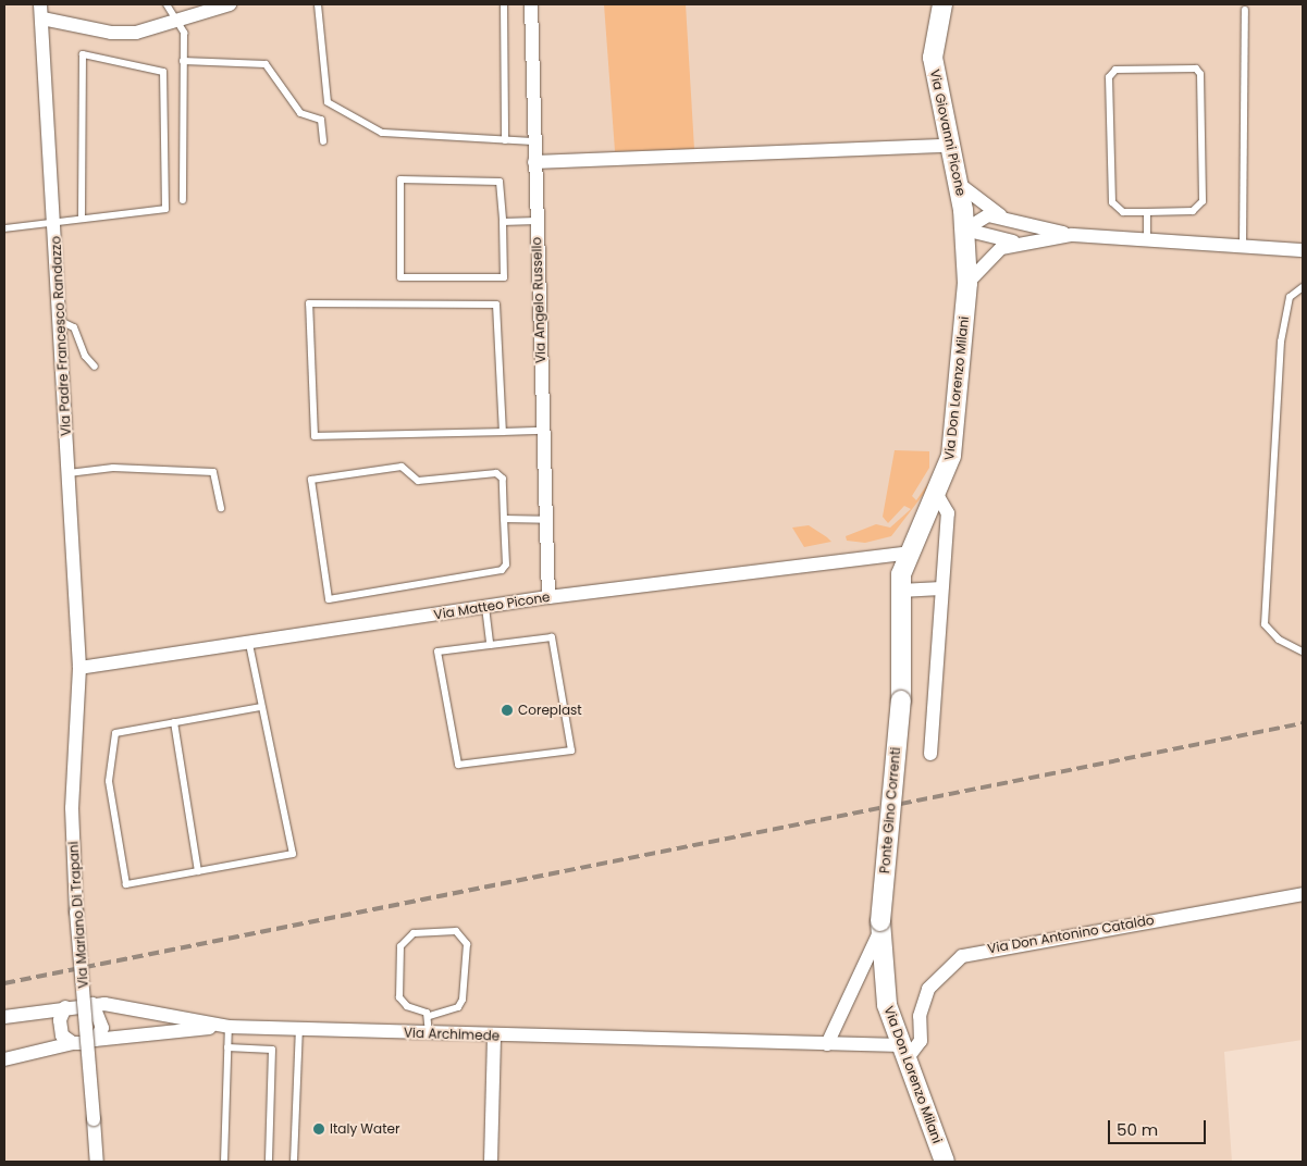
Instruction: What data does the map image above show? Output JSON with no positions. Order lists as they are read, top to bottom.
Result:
{
  "streets": {
    "street": [
      "Via Giovanni Picone",
      "Via Angelo Russello",
      "Via Padre Francesco Randazzo",
      "Via Don Lorenzo Milani",
      "Via Matteo Picone",
      "Ponte Gino Correnti",
      "Via Mariano Di Trapani",
      "Via Don Antonino Cataldo",
      "Via Archimede"
    ]
  },
  "crossings": [
    ["Via Giovanni Picone", "Via Don Lorenzo Milani"],
    ["Via Angelo Russello", "Via Matteo Picone"],
    ["Via Padre Francesco Randazzo", "Via Matteo Picone"],
    ["Via Padre Francesco Randazzo", "Via Mariano Di Trapani"],
    ["Via Don Lorenzo Milani", "Via Matteo Picone"],
    ["Via Don Lorenzo Milani", "Ponte Gino Correnti"],
    ["Via Don Lorenzo Milani", "Via Don Antonino Cataldo"],
    ["Via Don Lorenzo Milani", "Via Archimede"],
    ["Via Matteo Picone", "Via Mariano Di Trapani"],
    ["Via Don Antonino Cataldo", "Via Archimede"]
  ],
  "places": ["Coreplast", "Italy Water"],
  "scale_bar": "50 m"
}
